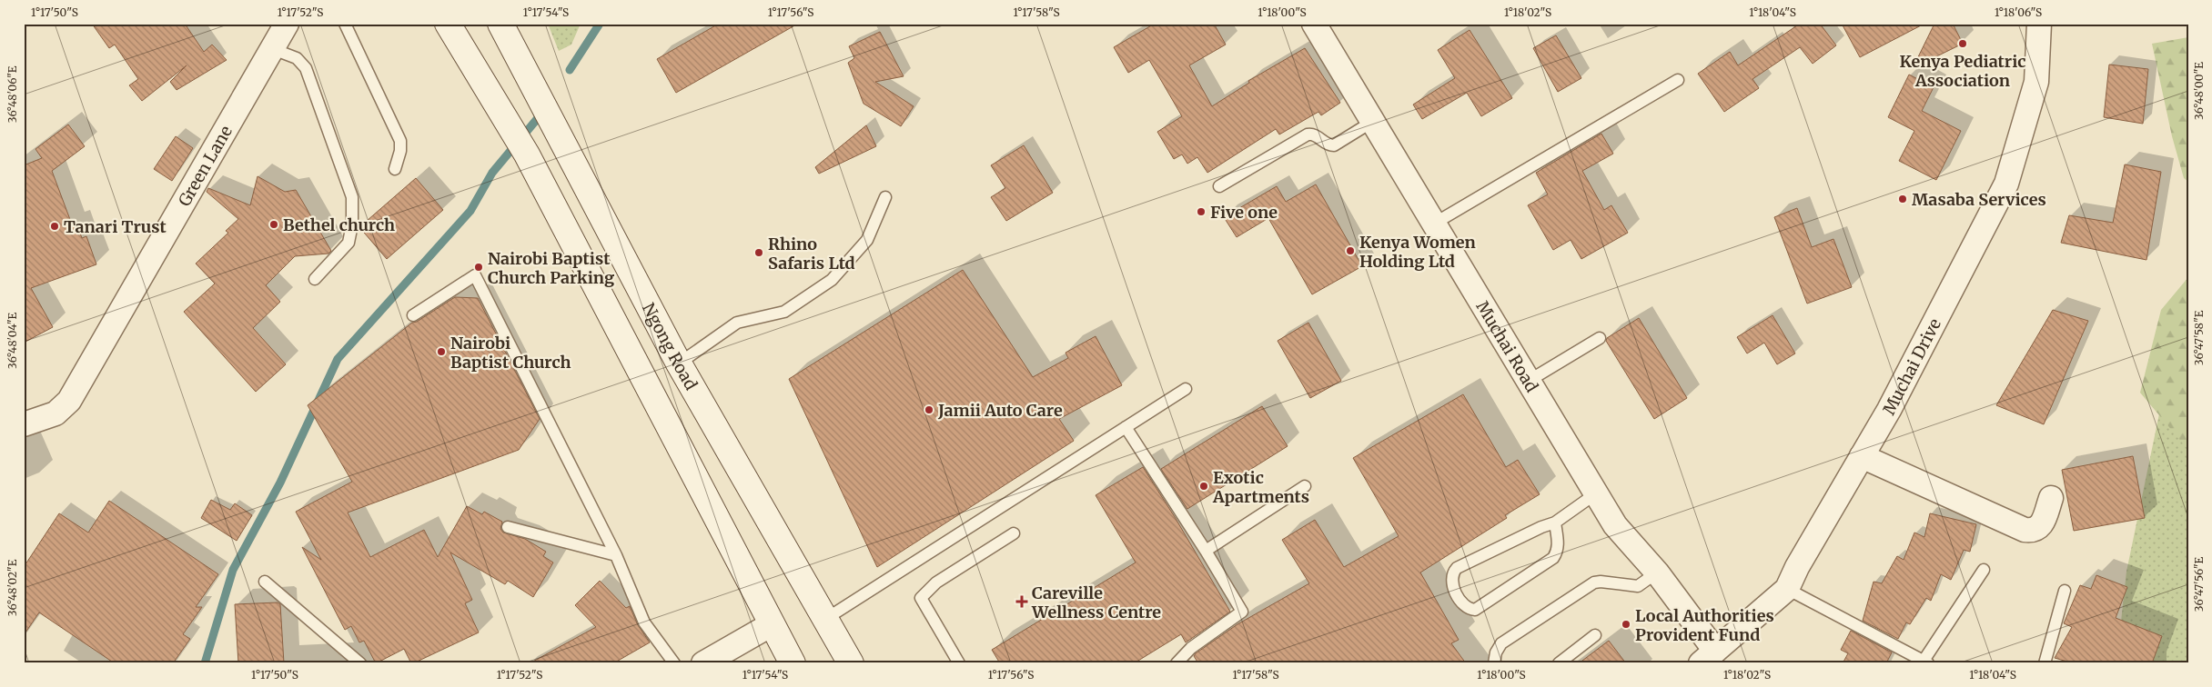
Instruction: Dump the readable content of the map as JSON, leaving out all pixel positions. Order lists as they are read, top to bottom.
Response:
{
  "streets": {
    "main road": ["Ngong Road"],
    "street": ["Green Lane", "Muchai Road", "Muchai Drive"]
  },
  "crossings": [
    ["Muchai Road", "Muchai Drive"]
  ],
  "places": {
    "other": [
      "Kenya Pediatric Association",
      "Masaba Services",
      "Five one",
      "Bethel church",
      "Tanari Trust",
      "Kenya Women Holding Ltd",
      "Rhino Safaris Ltd",
      "Nairobi Baptist Church Parking",
      "Nairobi Baptist Church",
      "Jamii Auto Care",
      "Exotic Apartments",
      "Local Authorities Provident Fund"
    ],
    "health": ["Careville Wellness Centre"]
  },
  "coordinates": [
    "1°17'50\"S",
    "1°17'52\"S",
    "1°17'54\"S",
    "1°17'56\"S",
    "1°17'58\"S",
    "1°18'00\"S",
    "1°18'02\"S",
    "1°18'04\"S",
    "1°18'06\"S",
    "36°48'00\"E",
    "36°48'06\"E",
    "36°47'58\"E",
    "36°48'04\"E",
    "36°47'56\"E",
    "36°48'02\"E"
  ]
}
